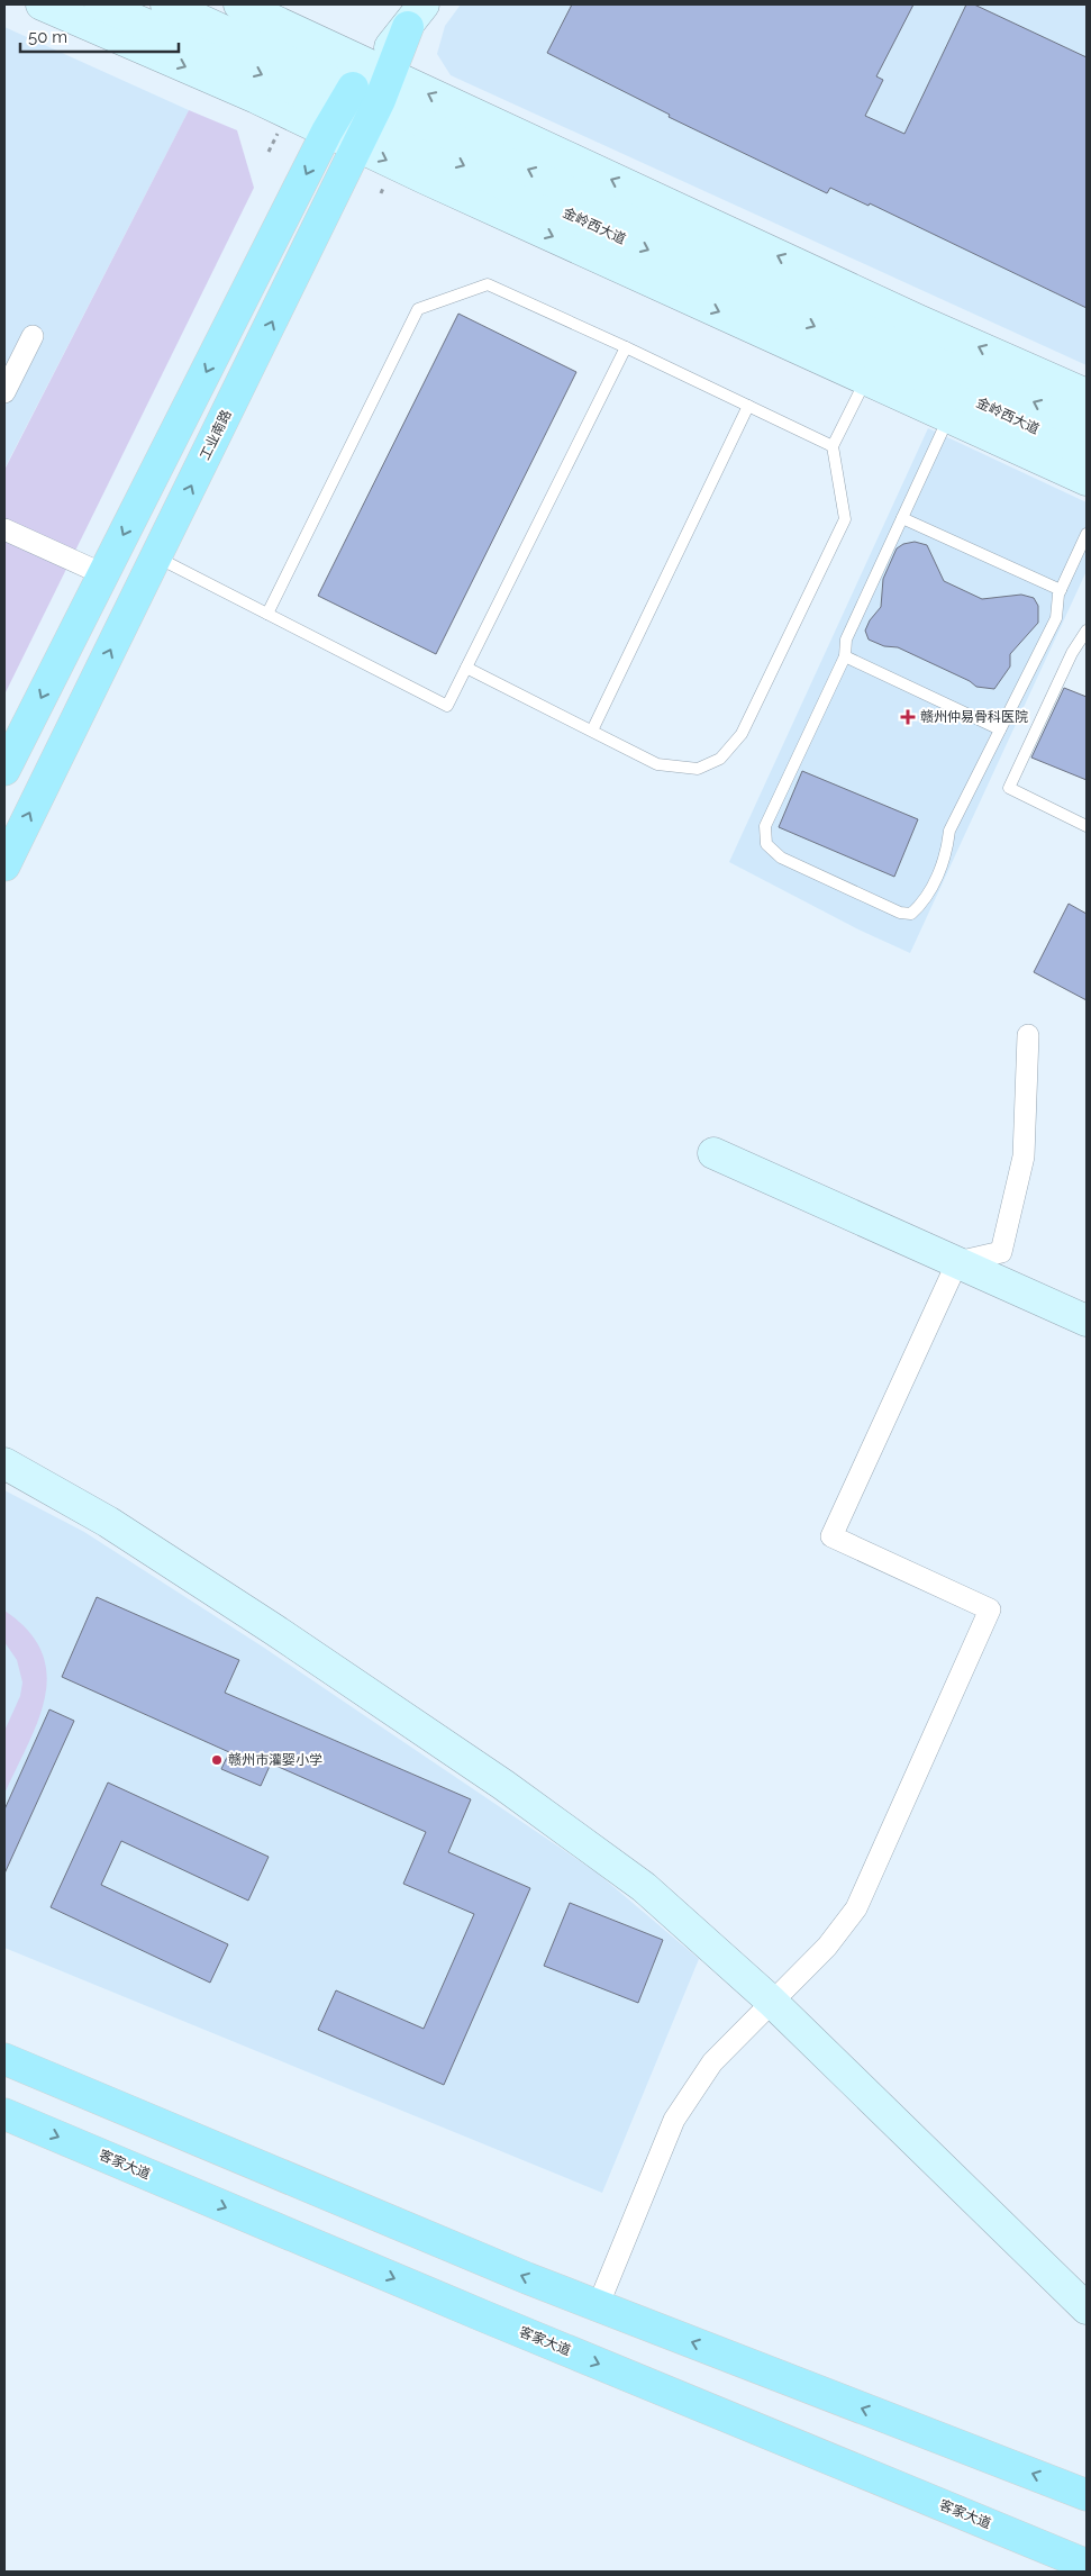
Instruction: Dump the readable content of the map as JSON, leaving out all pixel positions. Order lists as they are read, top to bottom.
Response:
{
  "streets": {
    "main road": ["工业南路", "客家大道"],
    "street": ["金岭西大道"]
  },
  "crossings": [
    ["金岭西大道", "工业南路"]
  ],
  "places": {
    "health": ["赣州仲易骨科医院"],
    "other": ["赣州市灌婴小学"]
  },
  "scale_bar": "50 m"
}
